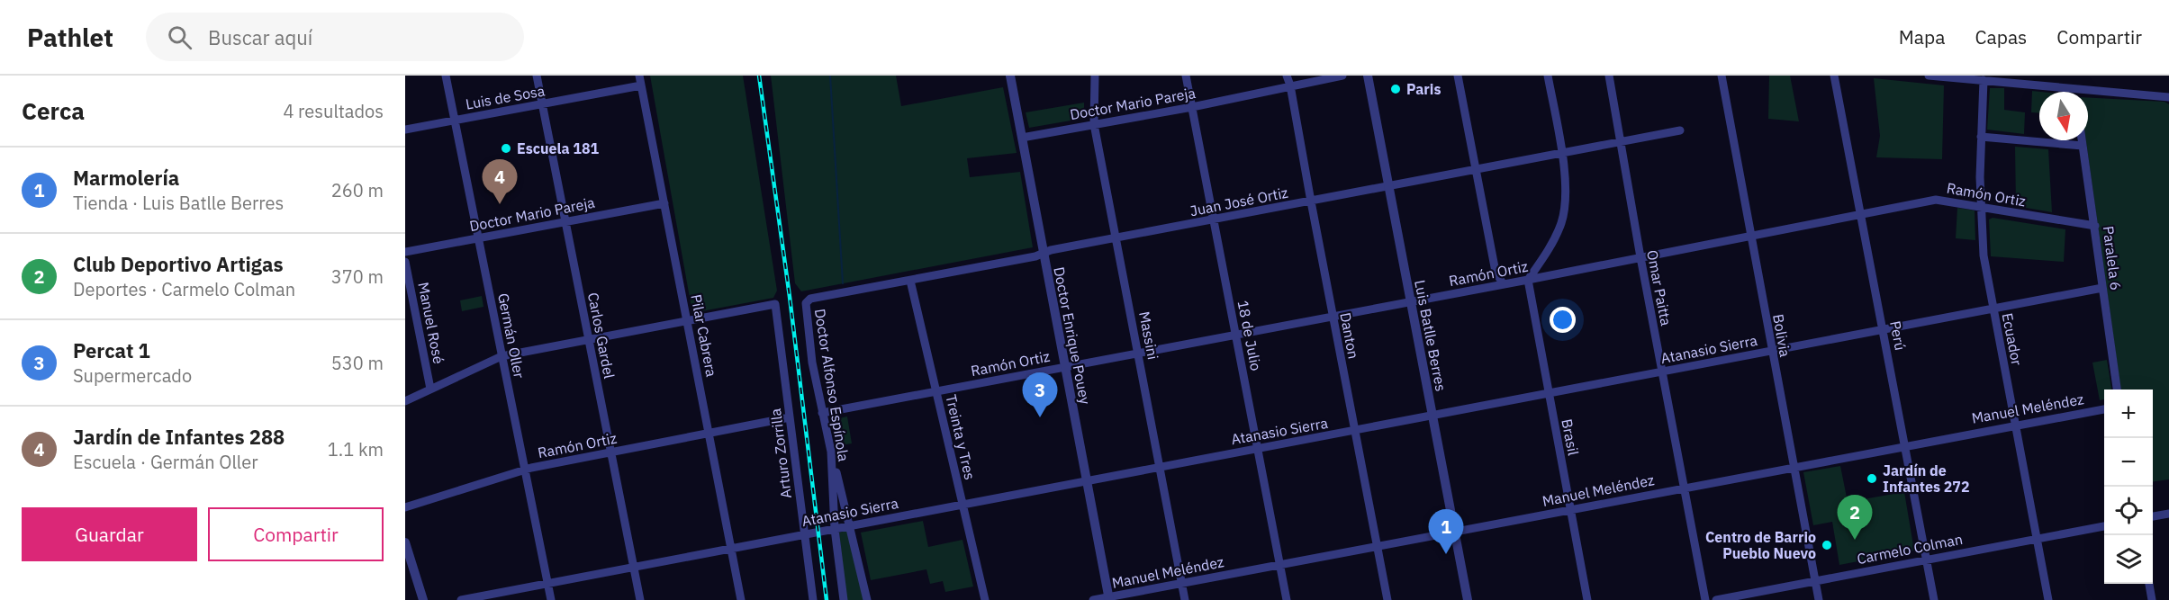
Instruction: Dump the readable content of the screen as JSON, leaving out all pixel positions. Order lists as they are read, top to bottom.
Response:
{
  "streets": {
    "street": [
      "Luis de Sosa",
      "Doctor Mario Pareja",
      "Ramón Ortiz",
      "Juan José Ortiz",
      "Paralela 6",
      "Omar Paitta",
      "Manuel Rosé",
      "Germán Oller",
      "Carlos Gardel",
      "Pilar Cabrera",
      "Doctor Enrique Pouey",
      "Massini",
      "18 de Julio",
      "Danton",
      "Luis Batlle Berres",
      "Bolivia",
      "Perú",
      "Ecuador",
      "Atanasio Sierra",
      "Doctor Alfonso Espínola",
      "Manuel Meléndez",
      "Treinta y Tres",
      "Brasil",
      "Arturo Zorrilla",
      "Carmelo Colman"
    ]
  },
  "crossings": [
    ["Luis de Sosa", "Germán Oller"],
    ["Luis de Sosa", "Carlos Gardel"],
    ["Luis de Sosa", "Pilar Cabrera"],
    ["Doctor Mario Pareja", "Germán Oller"],
    ["Doctor Mario Pareja", "Carlos Gardel"],
    ["Doctor Mario Pareja", "Pilar Cabrera"],
    ["Doctor Mario Pareja", "Doctor Enrique Pouey"],
    ["Doctor Mario Pareja", "Massini"],
    ["Doctor Mario Pareja", "18 de Julio"],
    ["Doctor Mario Pareja", "Danton"],
    ["Ramón Ortiz", "Paralela 6"],
    ["Ramón Ortiz", "Omar Paitta"],
    ["Ramón Ortiz", "Germán Oller"],
    ["Ramón Ortiz", "Carlos Gardel"],
    ["Ramón Ortiz", "Pilar Cabrera"],
    ["Ramón Ortiz", "Doctor Enrique Pouey"],
    ["Ramón Ortiz", "Massini"],
    ["Ramón Ortiz", "18 de Julio"],
    ["Ramón Ortiz", "Danton"],
    ["Ramón Ortiz", "Luis Batlle Berres"],
    ["Ramón Ortiz", "Bolivia"],
    ["Ramón Ortiz", "Perú"],
    ["Ramón Ortiz", "Ecuador"],
    ["Ramón Ortiz", "Doctor Alfonso Espínola"],
    ["Ramón Ortiz", "Treinta y Tres"],
    ["Ramón Ortiz", "Brasil"],
    ["Ramón Ortiz", "Arturo Zorrilla"],
    ["Juan José Ortiz", "Omar Paitta"],
    ["Juan José Ortiz", "Doctor Enrique Pouey"],
    ["Juan José Ortiz", "Massini"],
    ["Juan José Ortiz", "18 de Julio"],
    ["Juan José Ortiz", "Danton"],
    ["Juan José Ortiz", "Luis Batlle Berres"],
    ["Juan José Ortiz", "Doctor Alfonso Espínola"],
    ["Juan José Ortiz", "Treinta y Tres"],
    ["Paralela 6", "Atanasio Sierra"],
    ["Omar Paitta", "Atanasio Sierra"],
    ["Omar Paitta", "Manuel Meléndez"],
    ["Germán Oller", "Atanasio Sierra"],
    ["Carlos Gardel", "Atanasio Sierra"],
    ["Pilar Cabrera", "Atanasio Sierra"],
    ["Pilar Cabrera", "Arturo Zorrilla"],
    ["Doctor Enrique Pouey", "Atanasio Sierra"],
    ["Doctor Enrique Pouey", "Manuel Meléndez"],
    ["Massini", "Atanasio Sierra"],
    ["Massini", "Manuel Meléndez"],
    ["18 de Julio", "Atanasio Sierra"],
    ["18 de Julio", "Manuel Meléndez"],
    ["Danton", "Atanasio Sierra"],
    ["Danton", "Manuel Meléndez"],
    ["Luis Batlle Berres", "Atanasio Sierra"],
    ["Luis Batlle Berres", "Manuel Meléndez"],
    ["Bolivia", "Atanasio Sierra"],
    ["Bolivia", "Manuel Meléndez"],
    ["Bolivia", "Carmelo Colman"],
    ["Perú", "Atanasio Sierra"],
    ["Perú", "Manuel Meléndez"],
    ["Perú", "Carmelo Colman"],
    ["Ecuador", "Atanasio Sierra"],
    ["Ecuador", "Manuel Meléndez"],
    ["Ecuador", "Carmelo Colman"],
    ["Atanasio Sierra", "Doctor Alfonso Espínola"],
    ["Atanasio Sierra", "Treinta y Tres"],
    ["Atanasio Sierra", "Brasil"],
    ["Atanasio Sierra", "Arturo Zorrilla"],
    ["Manuel Meléndez", "Brasil"]
  ],
  "places": [
    "Paris",
    "Escuela 181",
    "Jardín de Infantes 272",
    "Centro de Barrio Pueblo Nuevo"
  ],
  "north": "bottom",
  "page": {
    "header": "Pathlet",
    "search": "Buscar aquí",
    "nav": ["Mapa", "Capas", "Compartir"],
    "heading": ["Cerca", "4 resultados"],
    "list": [
      {
        "mark": "1",
        "name": "Marmolería",
        "note": "Tienda · Luis Batlle Berres",
        "value": "260 m"
      },
      {
        "mark": "2",
        "name": "Club Deportivo Artigas",
        "note": "Deportes · Carmelo Colman",
        "value": "370 m"
      },
      {
        "mark": "3",
        "name": "Percat 1",
        "note": "Supermercado",
        "value": "530 m"
      },
      {
        "mark": "4",
        "name": "Jardín de Infantes 288",
        "note": "Escuela · Germán Oller",
        "value": "1.1 km"
      }
    ],
    "pins": [
      "4",
      "3",
      "2",
      "1"
    ],
    "map_buttons": ["+", "−"],
    "buttons": ["Guardar", "Compartir"]
  }
}
